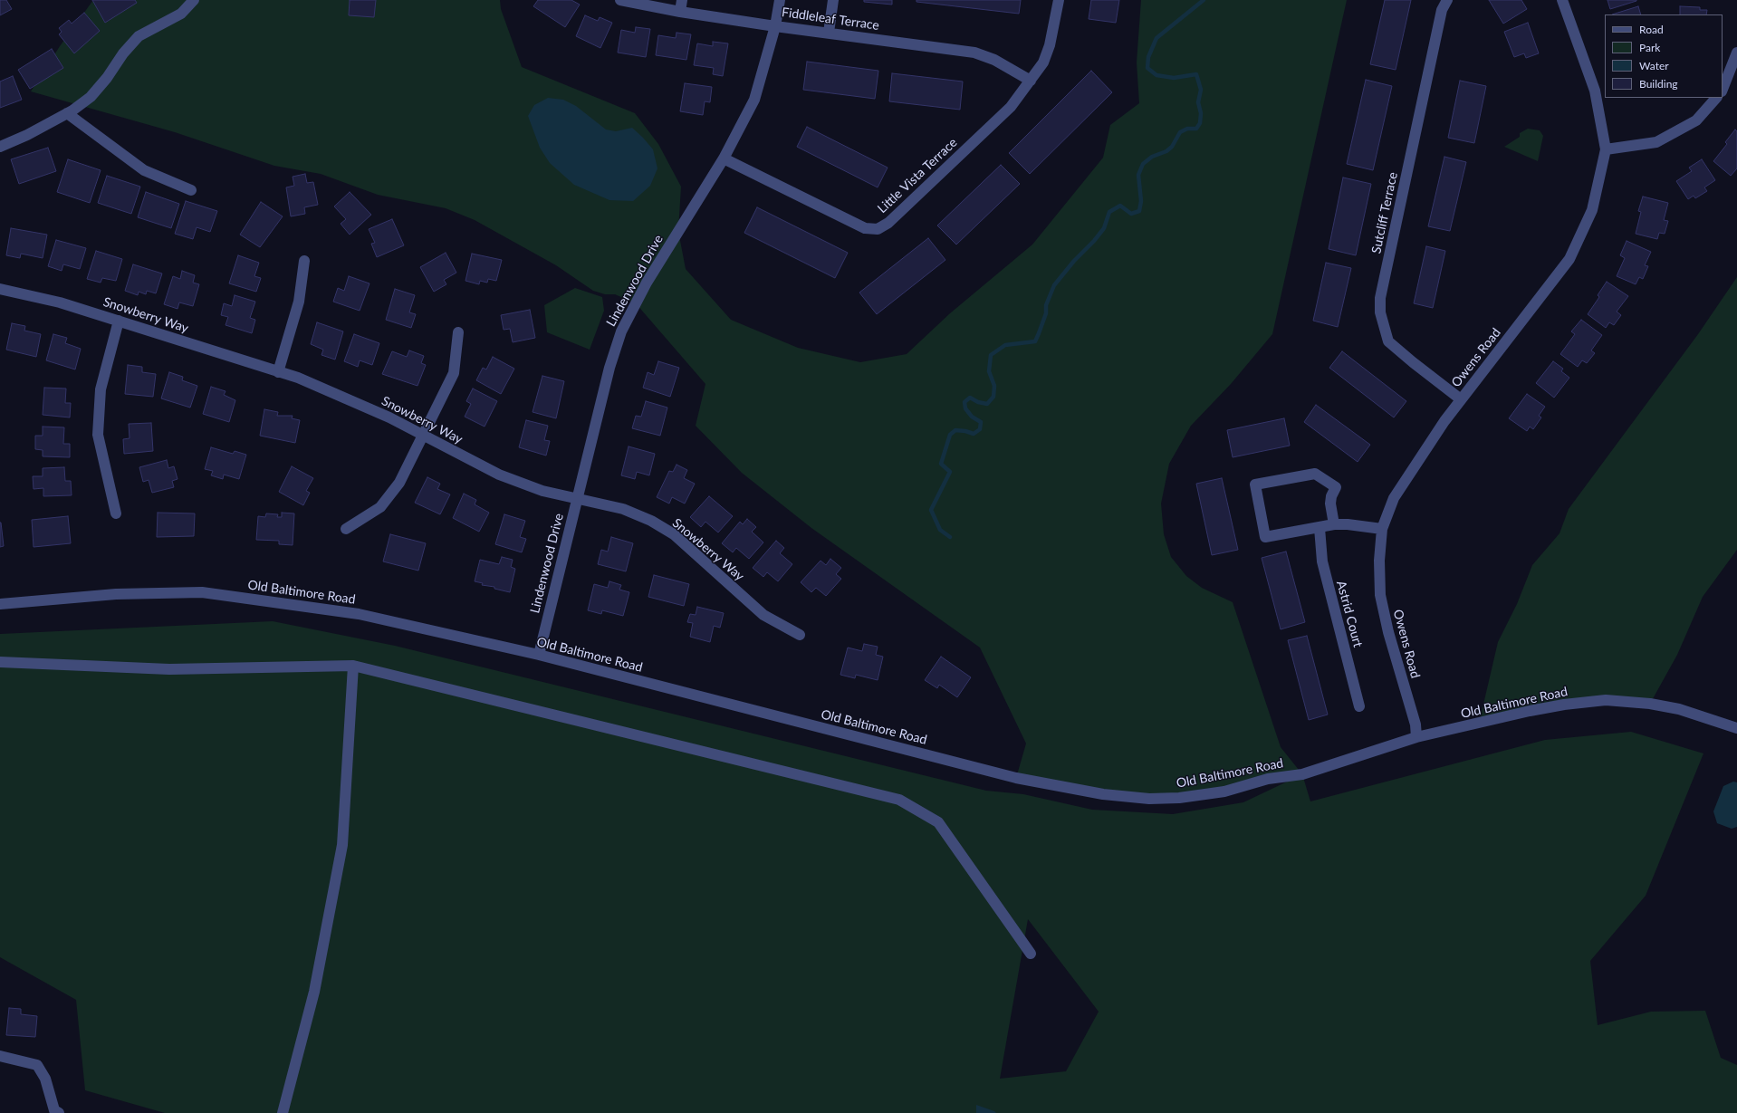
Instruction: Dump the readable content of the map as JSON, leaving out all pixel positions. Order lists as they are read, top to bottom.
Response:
{
  "streets": {
    "street": [
      "Fiddleleaf Terrace",
      "Little Vista Terrace",
      "Sutcliff Terrace",
      "Lindenwood Drive",
      "Snowberry Way",
      "Owens Road",
      "Old Baltimore Road",
      "Astrid Court"
    ]
  },
  "crossings": [
    ["Fiddleleaf Terrace", "Little Vista Terrace"],
    ["Fiddleleaf Terrace", "Lindenwood Drive"],
    ["Little Vista Terrace", "Lindenwood Drive"],
    ["Sutcliff Terrace", "Owens Road"],
    ["Lindenwood Drive", "Snowberry Way"],
    ["Lindenwood Drive", "Old Baltimore Road"],
    ["Owens Road", "Old Baltimore Road"]
  ],
  "legend": [
    "Road",
    "Park",
    "Water",
    "Building"
  ]
}
